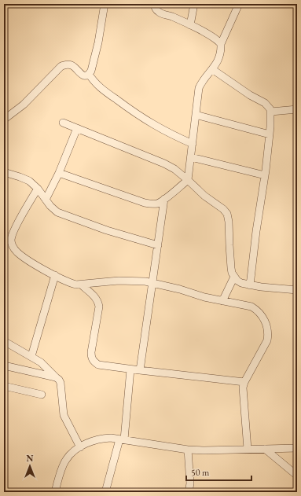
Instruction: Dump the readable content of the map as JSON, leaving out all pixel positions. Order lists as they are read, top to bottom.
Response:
{
  "scale_bar": "50 m",
  "north": "top"
}
